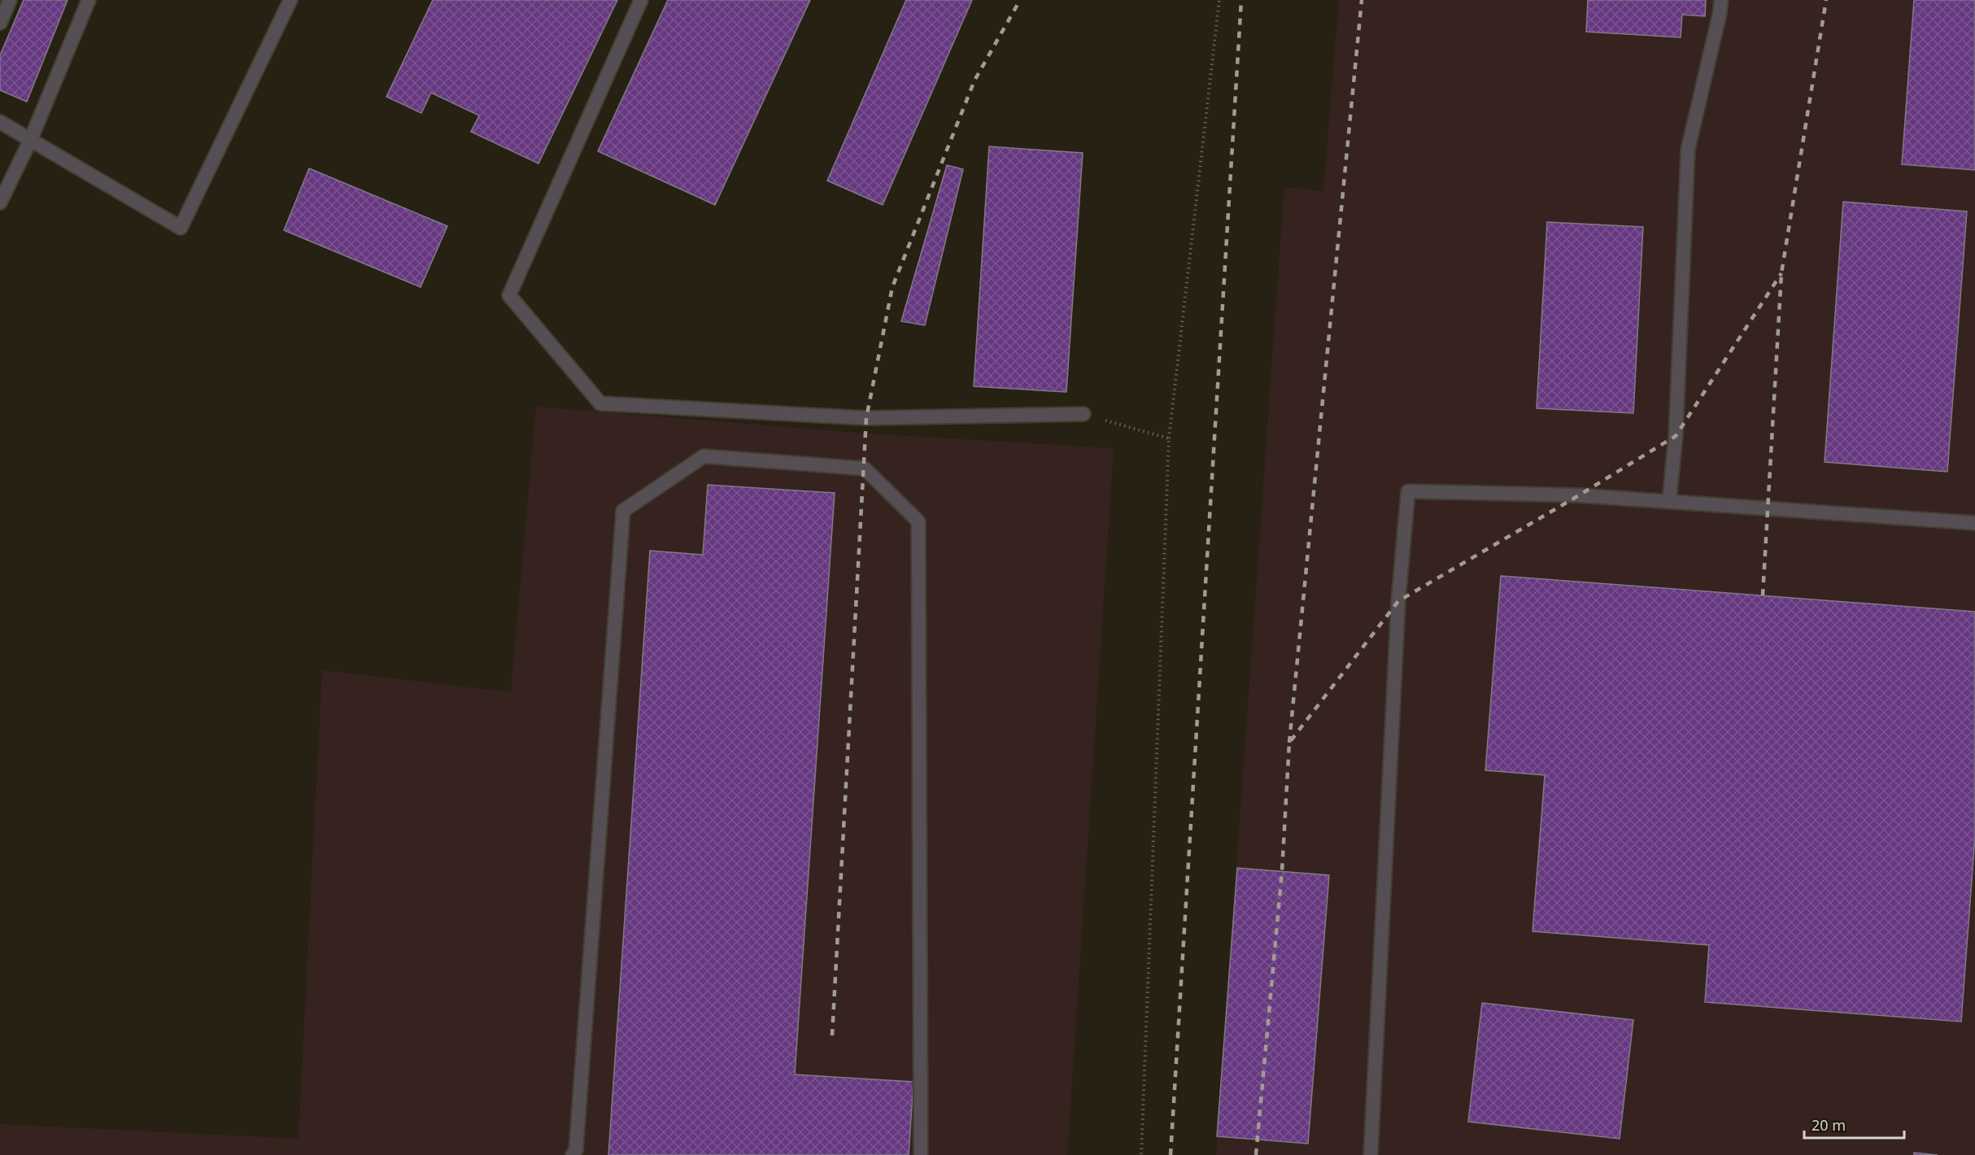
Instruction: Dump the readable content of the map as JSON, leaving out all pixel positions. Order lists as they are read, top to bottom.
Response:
{
  "scale_bar": "20 m"
}
